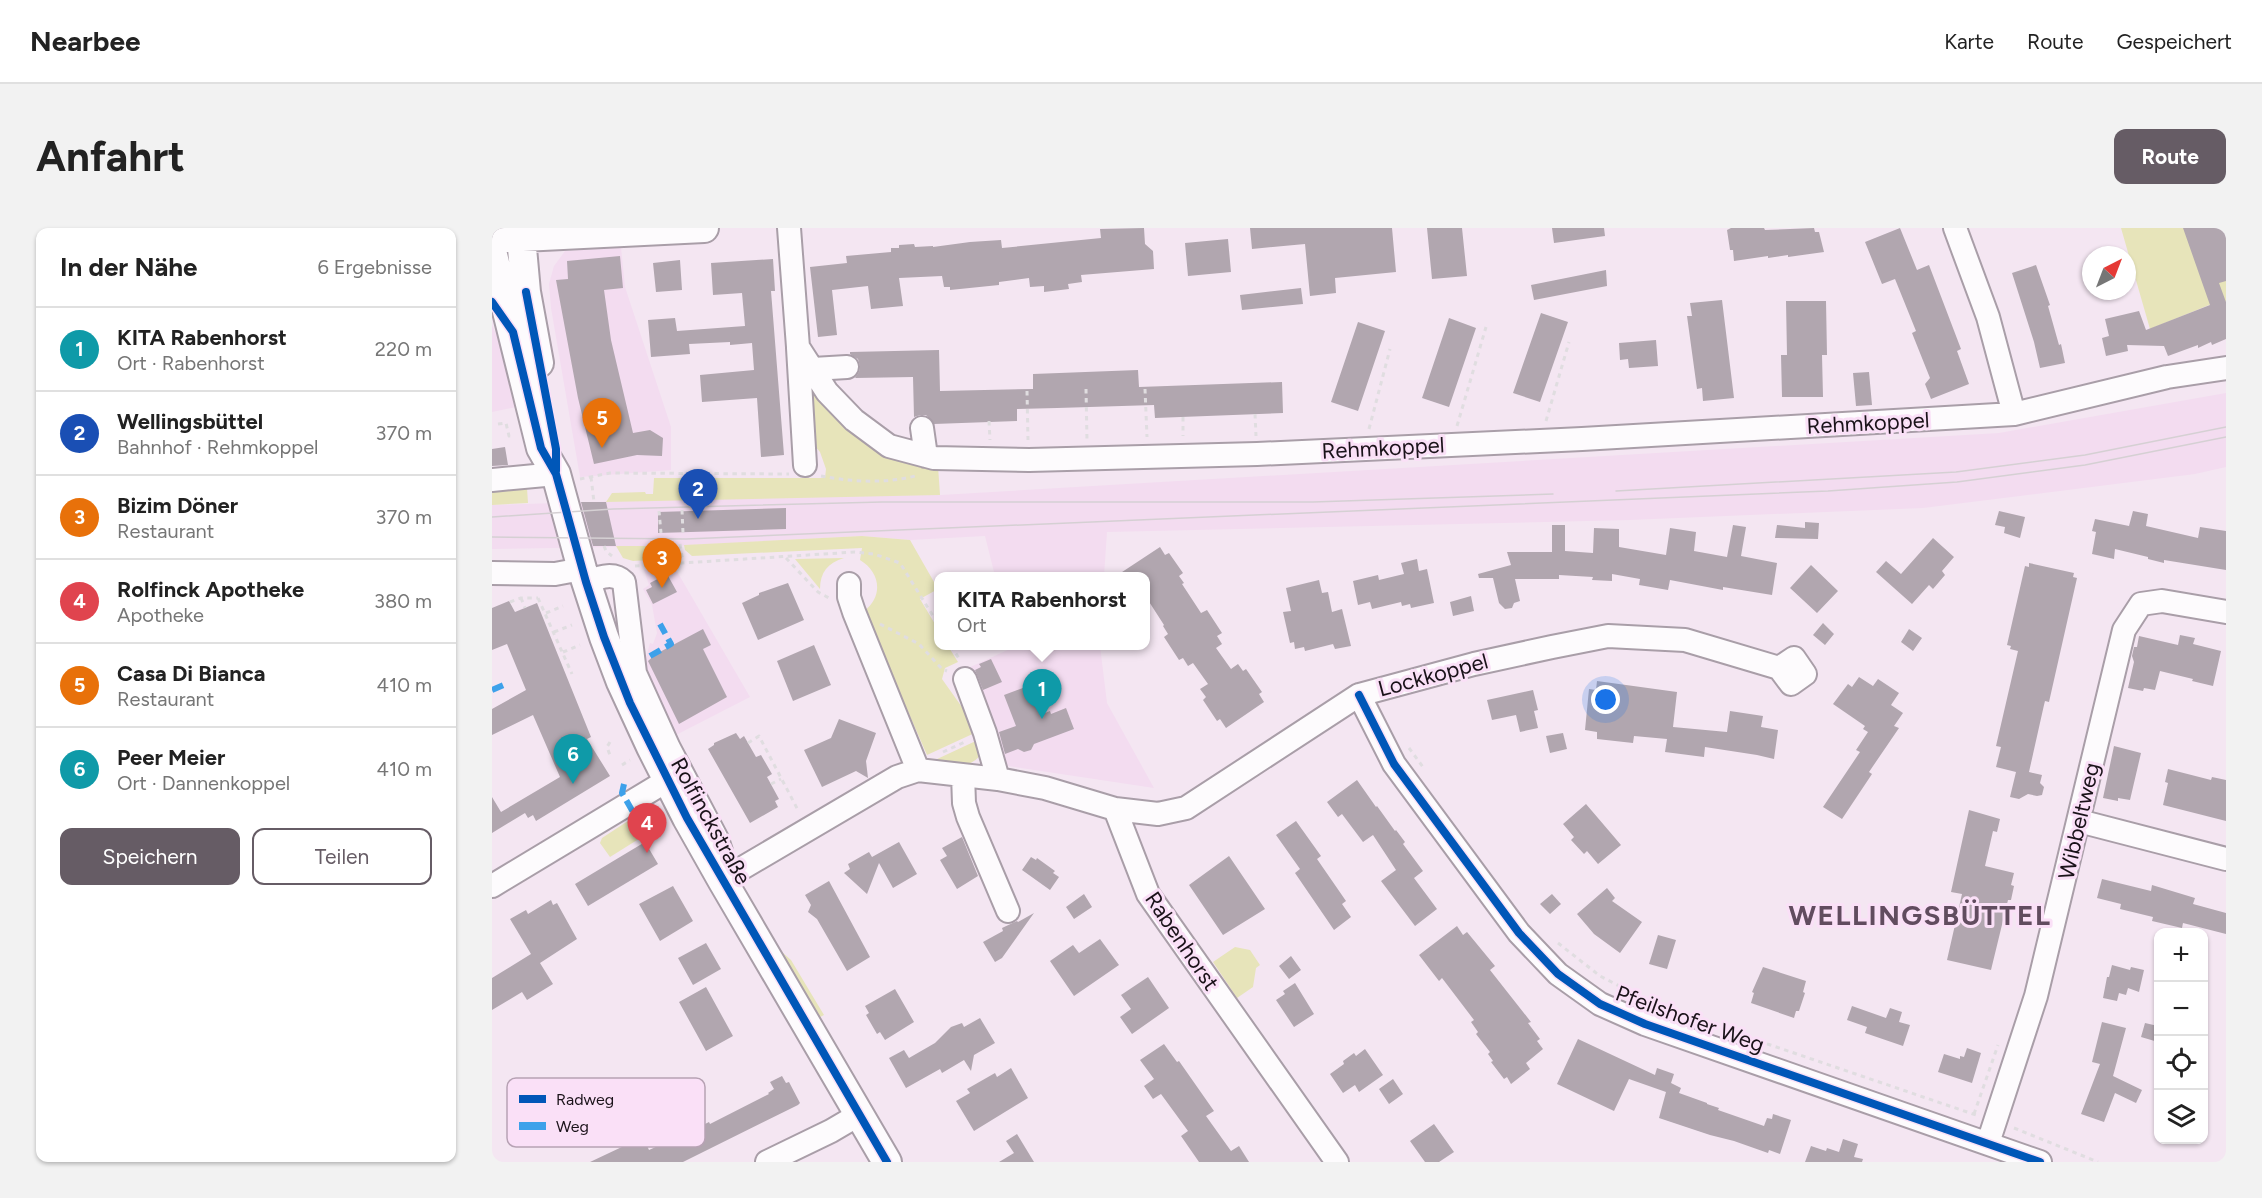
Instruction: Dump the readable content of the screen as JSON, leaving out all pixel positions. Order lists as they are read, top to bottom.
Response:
{
  "streets": {
    "main road": ["Rolfinckstraße"],
    "street": [
      "Rehmkoppel",
      "Lockkoppel",
      "Wibbeltweg",
      "Rabenhorst",
      "Pfeilshofer Weg"
    ]
  },
  "crossings": [
    ["Lockkoppel", "Rabenhorst"],
    ["Lockkoppel", "Pfeilshofer Weg"],
    ["Wibbeltweg", "Pfeilshofer Weg"]
  ],
  "districts": ["WELLINGSBÜTTEL"],
  "legend": ["Radweg", "Weg"],
  "north": "top right",
  "page": {
    "header": "Nearbee",
    "nav": ["Karte", "Route", "Gespeichert"],
    "buttons": [
      "Route",
      ["Speichern", "Teilen"]
    ],
    "title": "Anfahrt",
    "heading": ["In der Nähe", "6 Ergebnisse"],
    "list": [
      {
        "mark": "1",
        "name": "KITA Rabenhorst",
        "note": "Ort · Rabenhorst",
        "value": "220 m"
      },
      {
        "mark": "2",
        "name": "Wellingsbüttel",
        "note": "Bahnhof · Rehmkoppel",
        "value": "370 m"
      },
      {
        "mark": "3",
        "name": "Bizim Döner",
        "note": "Restaurant",
        "value": "370 m"
      },
      {
        "mark": "4",
        "name": "Rolfinck Apotheke",
        "note": "Apotheke",
        "value": "380 m"
      },
      {
        "mark": "5",
        "name": "Casa Di Bianca",
        "note": "Restaurant",
        "value": "410 m"
      },
      {
        "mark": "6",
        "name": "Peer Meier",
        "note": "Ort · Dannenkoppel",
        "value": "410 m"
      }
    ],
    "pins": [
      "5",
      "2",
      "3",
      "1",
      "6",
      "4"
    ],
    "popup": ["KITA Rabenhorst", "Ort"],
    "map_buttons": ["+", "−"]
  }
}
